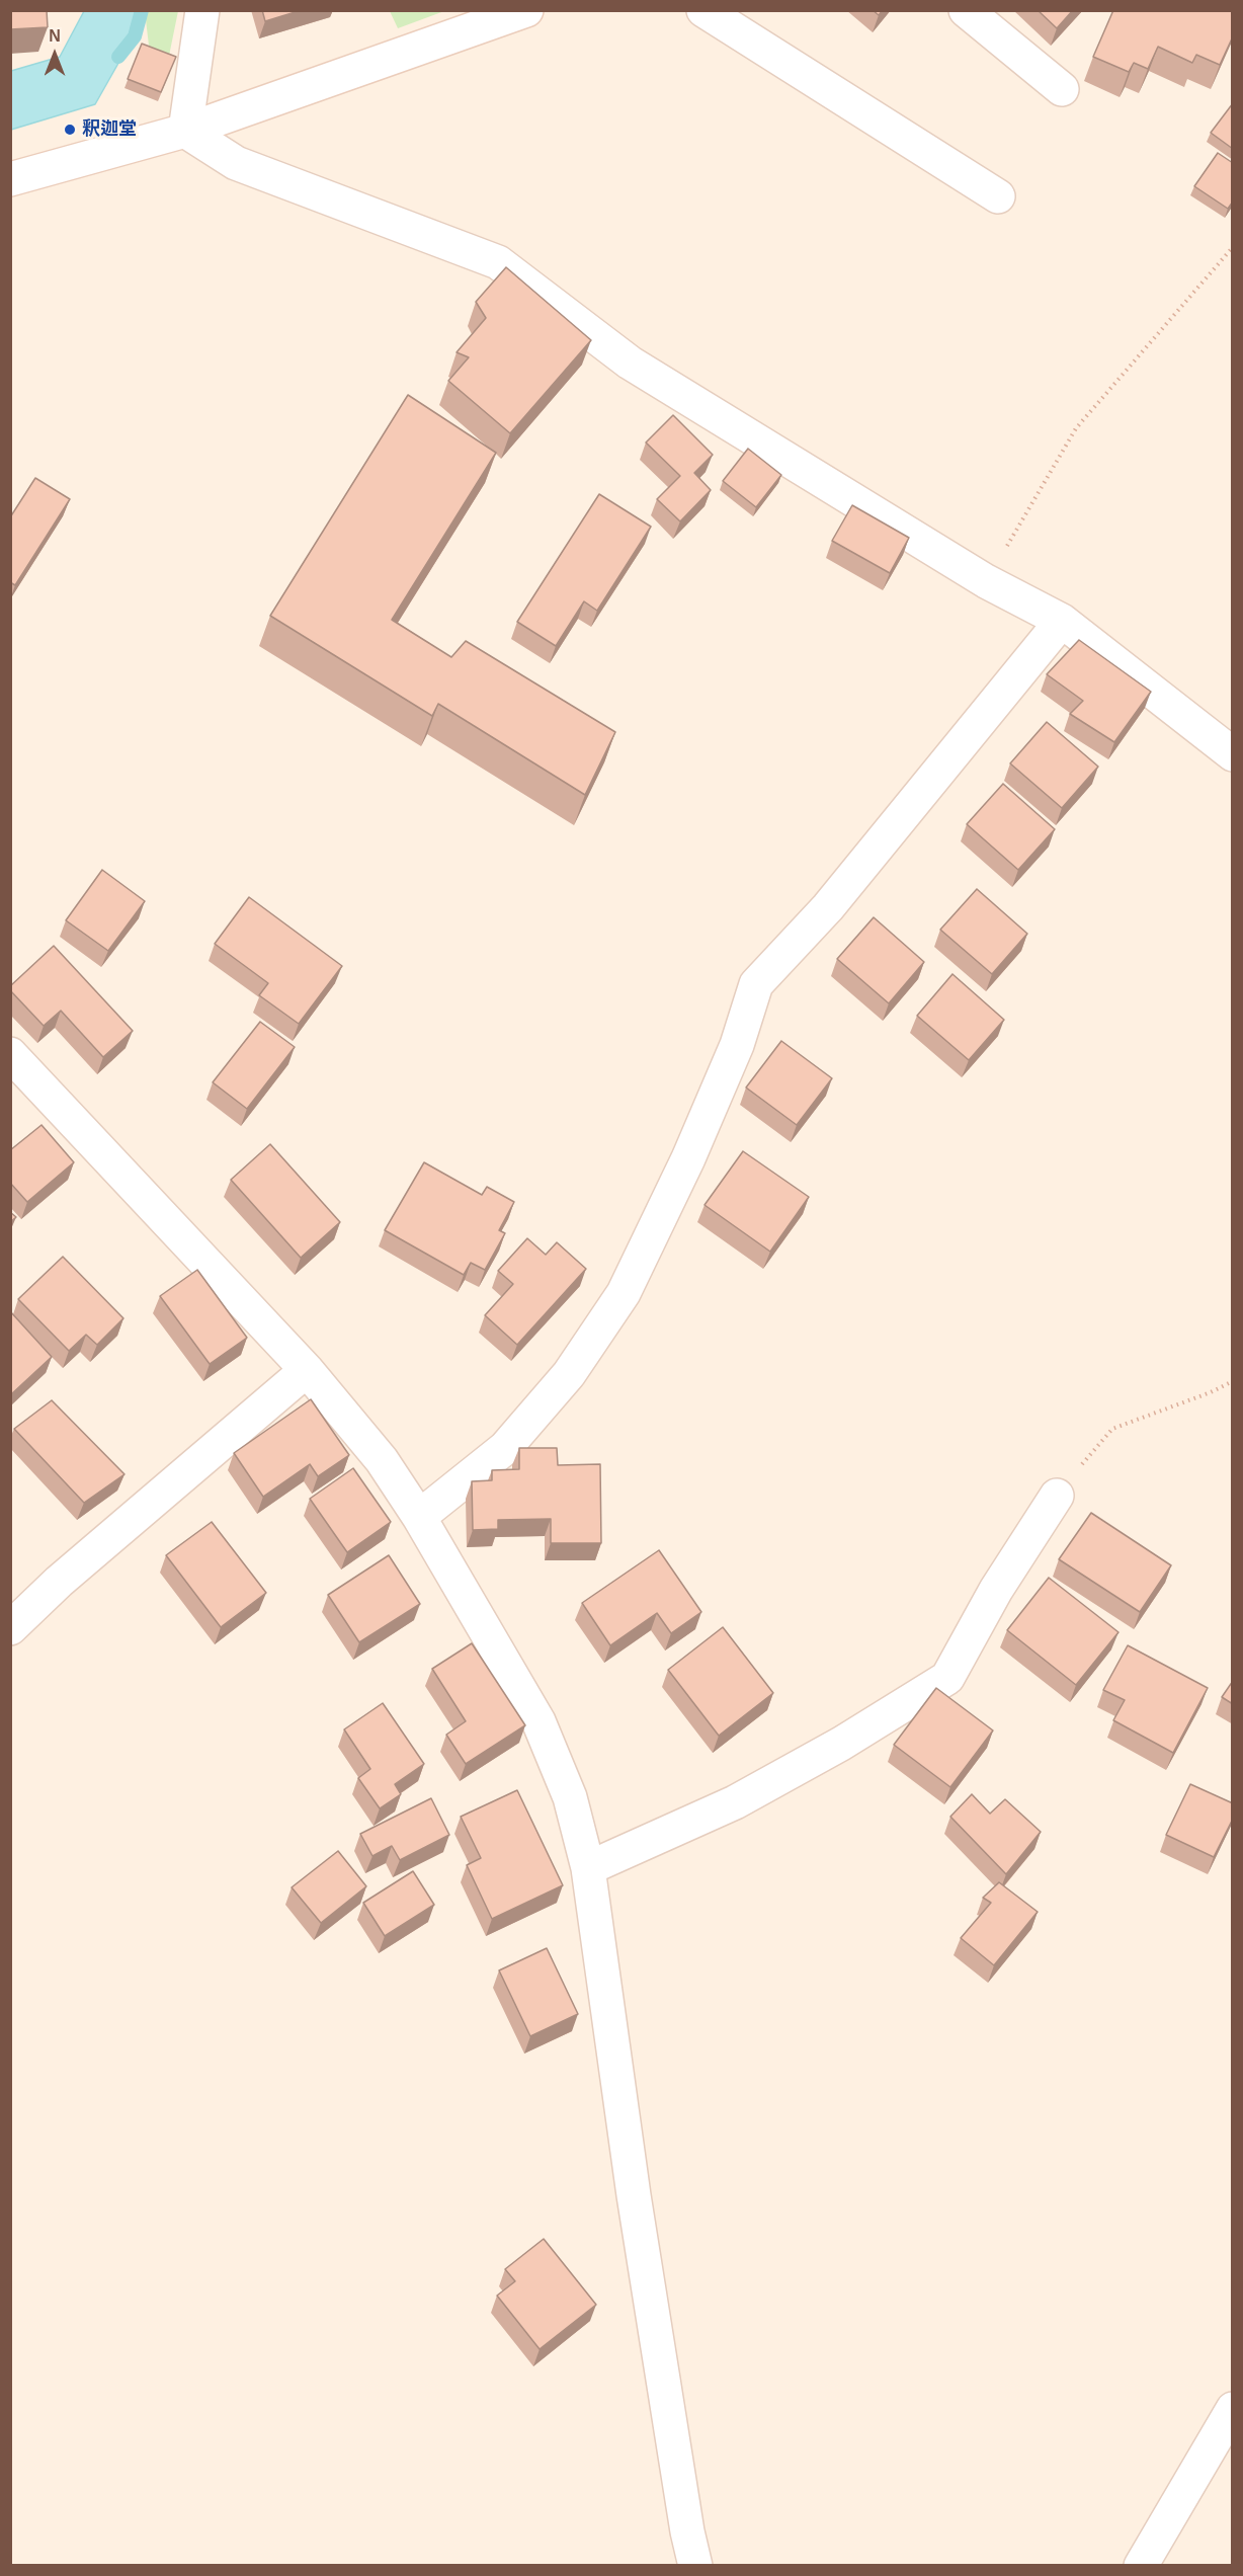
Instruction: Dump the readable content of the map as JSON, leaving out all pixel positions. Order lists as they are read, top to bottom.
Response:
{
  "places": ["釈迦堂"],
  "north": "top"
}
